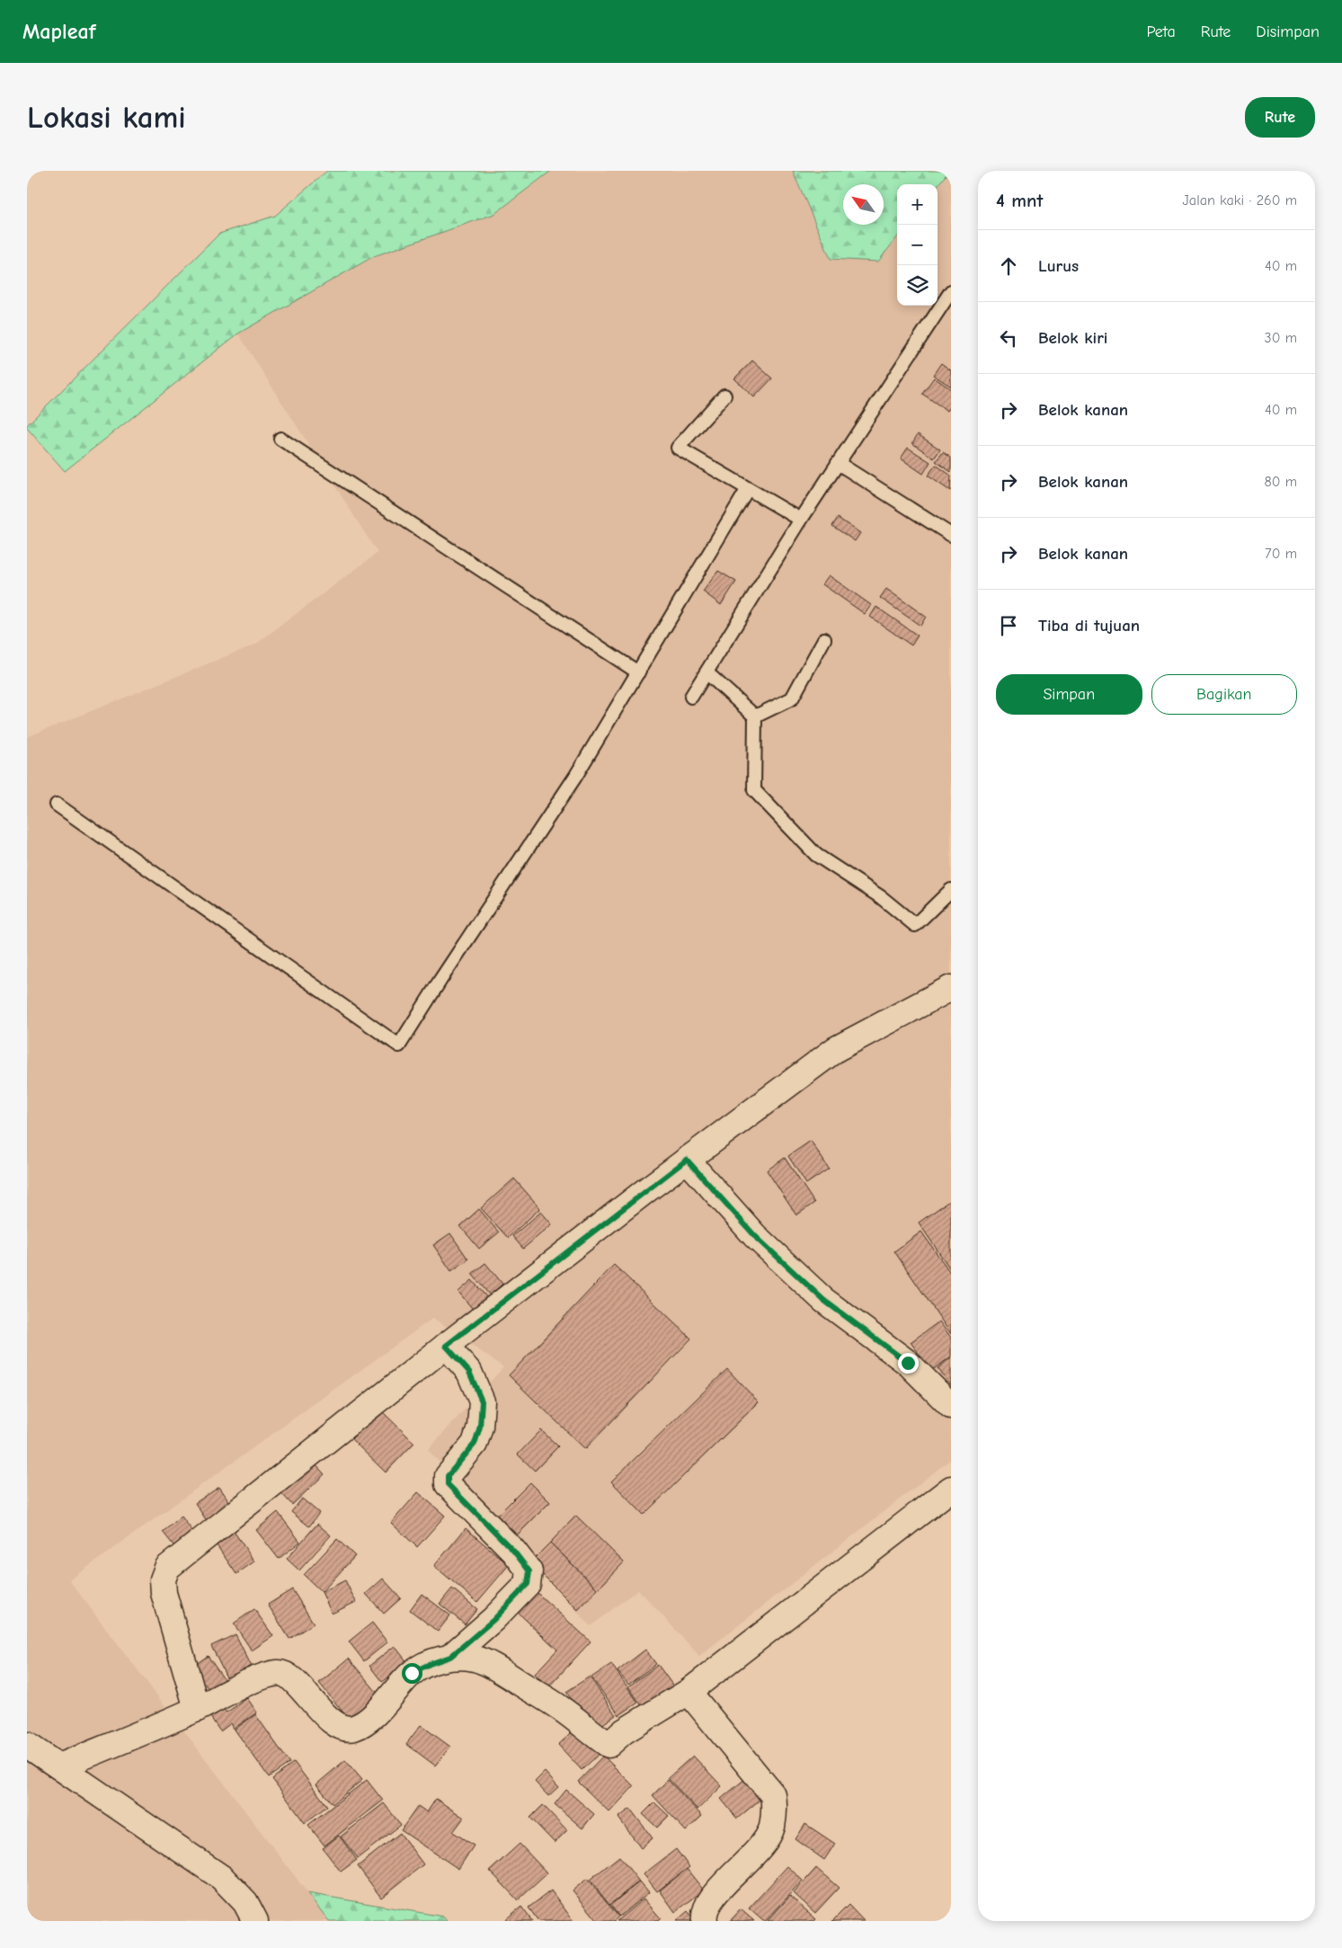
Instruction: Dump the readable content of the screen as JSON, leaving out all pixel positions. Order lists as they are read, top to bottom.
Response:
{
  "north": "top left",
  "page": {
    "header": "Mapleaf",
    "nav": ["Peta", "Rute", "Disimpan"],
    "buttons": [
      "Rute",
      ["Simpan", "Bagikan"]
    ],
    "title": "Lokasi kami",
    "heading": ["4 mnt", "Jalan kaki · 260 m"],
    "map_buttons": ["+", "−"],
    "list": [
      ["Lurus", "40 m"],
      ["Belok kiri", "30 m"],
      ["Belok kanan", "40 m"],
      ["Belok kanan", "80 m"],
      ["Belok kanan", "70 m"],
      "Tiba di tujuan"
    ]
  }
}
